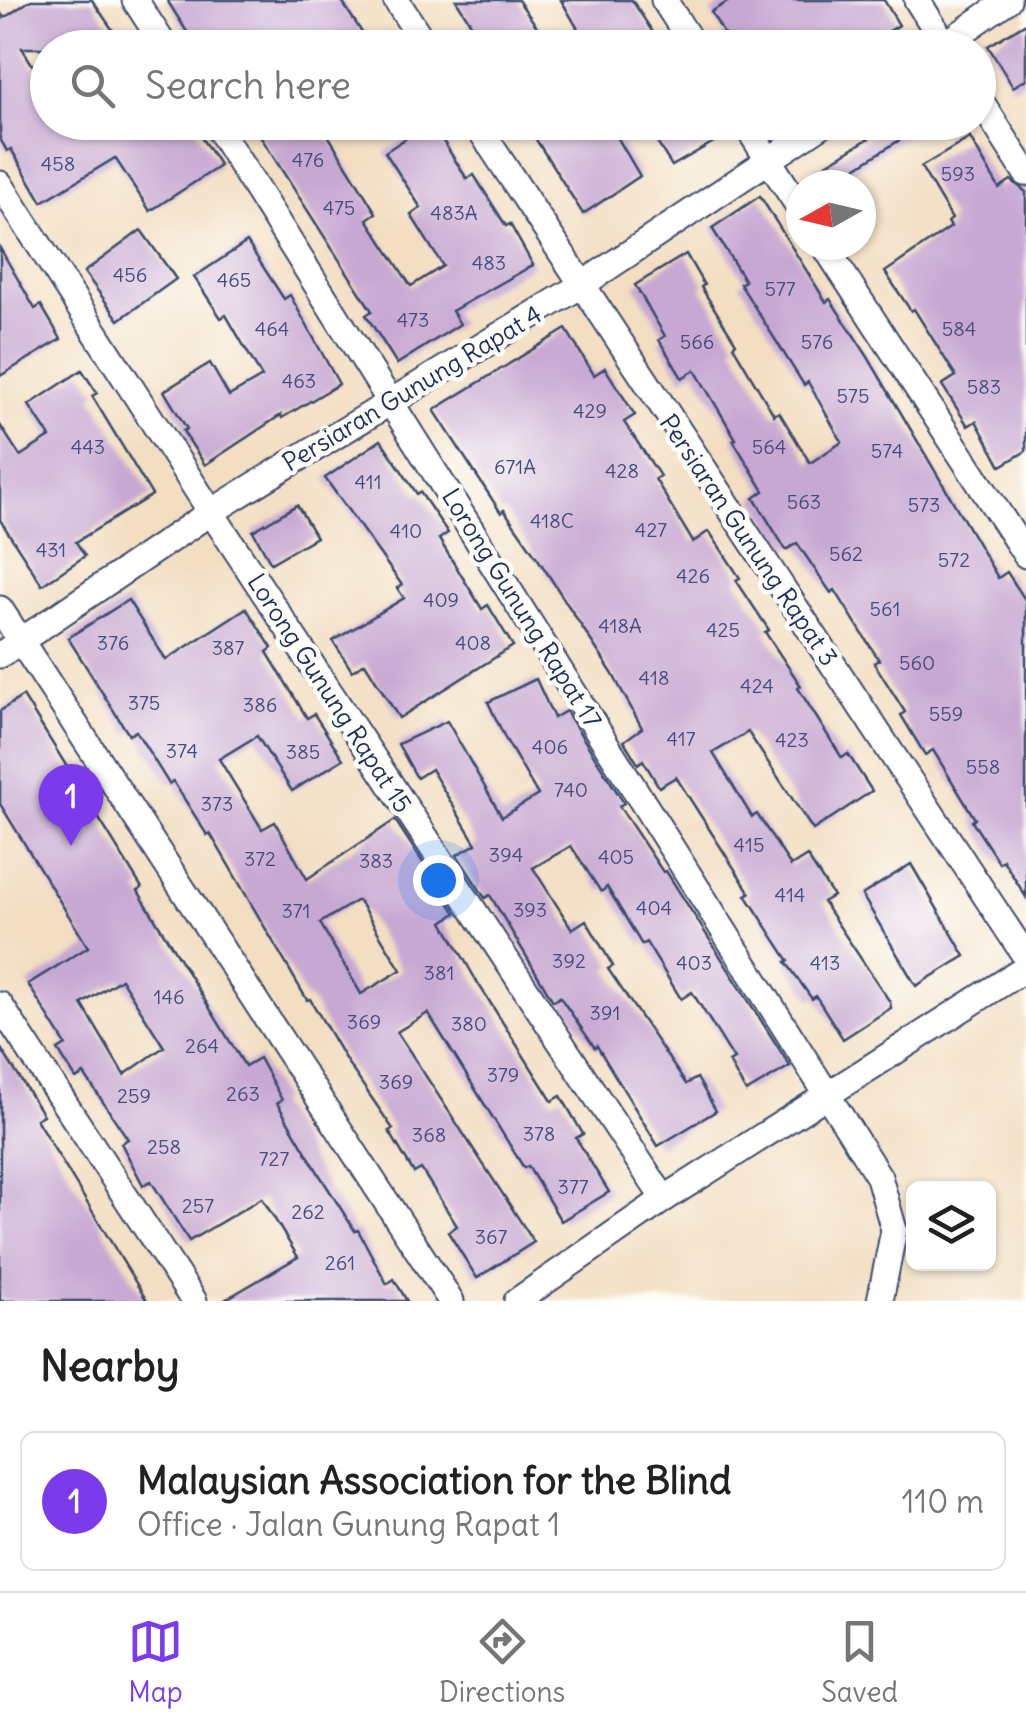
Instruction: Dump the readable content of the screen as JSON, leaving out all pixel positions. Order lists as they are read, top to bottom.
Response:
{
  "streets": {
    "street": [
      "Persiaran Gunung Rapat 4",
      "Persiaran Gunung Rapat 3",
      "Lorong Gunung Rapat 17",
      "Lorong Gunung Rapat 15"
    ]
  },
  "crossings": [
    ["Persiaran Gunung Rapat 4", "Persiaran Gunung Rapat 3"],
    ["Persiaran Gunung Rapat 4", "Lorong Gunung Rapat 17"],
    ["Persiaran Gunung Rapat 4", "Lorong Gunung Rapat 15"]
  ],
  "house_numbers": [
    "476",
    "458",
    "593",
    "475",
    "483A",
    "483",
    "456",
    "465",
    "577",
    "473",
    "464",
    "584",
    "566",
    "576",
    "463",
    "583",
    "575",
    "429",
    "443",
    "564",
    "574",
    "671A",
    "428",
    "411",
    "563",
    "573",
    "418C",
    "427",
    "410",
    "431",
    "562",
    "572",
    "426",
    "409",
    "561",
    "418A",
    "425",
    "376",
    "408",
    "387",
    "560",
    "418",
    "424",
    "375",
    "386",
    "559",
    "417",
    "423",
    "406",
    "374",
    "385",
    "558",
    "740",
    "373",
    "415",
    "394",
    "405",
    "372",
    "383",
    "414",
    "404",
    "393",
    "371",
    "392",
    "403",
    "413",
    "381",
    "146",
    "391",
    "369",
    "380",
    "264",
    "379",
    "369",
    "263",
    "259",
    "378",
    "368",
    "258",
    "727",
    "377",
    "257",
    "262",
    "367",
    "261"
  ],
  "north": "left",
  "page": {
    "search": "Search here",
    "pins": "1",
    "heading": "Nearby",
    "list": [
      {
        "mark": "1",
        "name": "Malaysian Association for the Blind",
        "note": "Office · Jalan Gunung Rapat 1",
        "value": "110 m"
      }
    ],
    "nav": ["Map", "Directions", "Saved"]
  }
}
